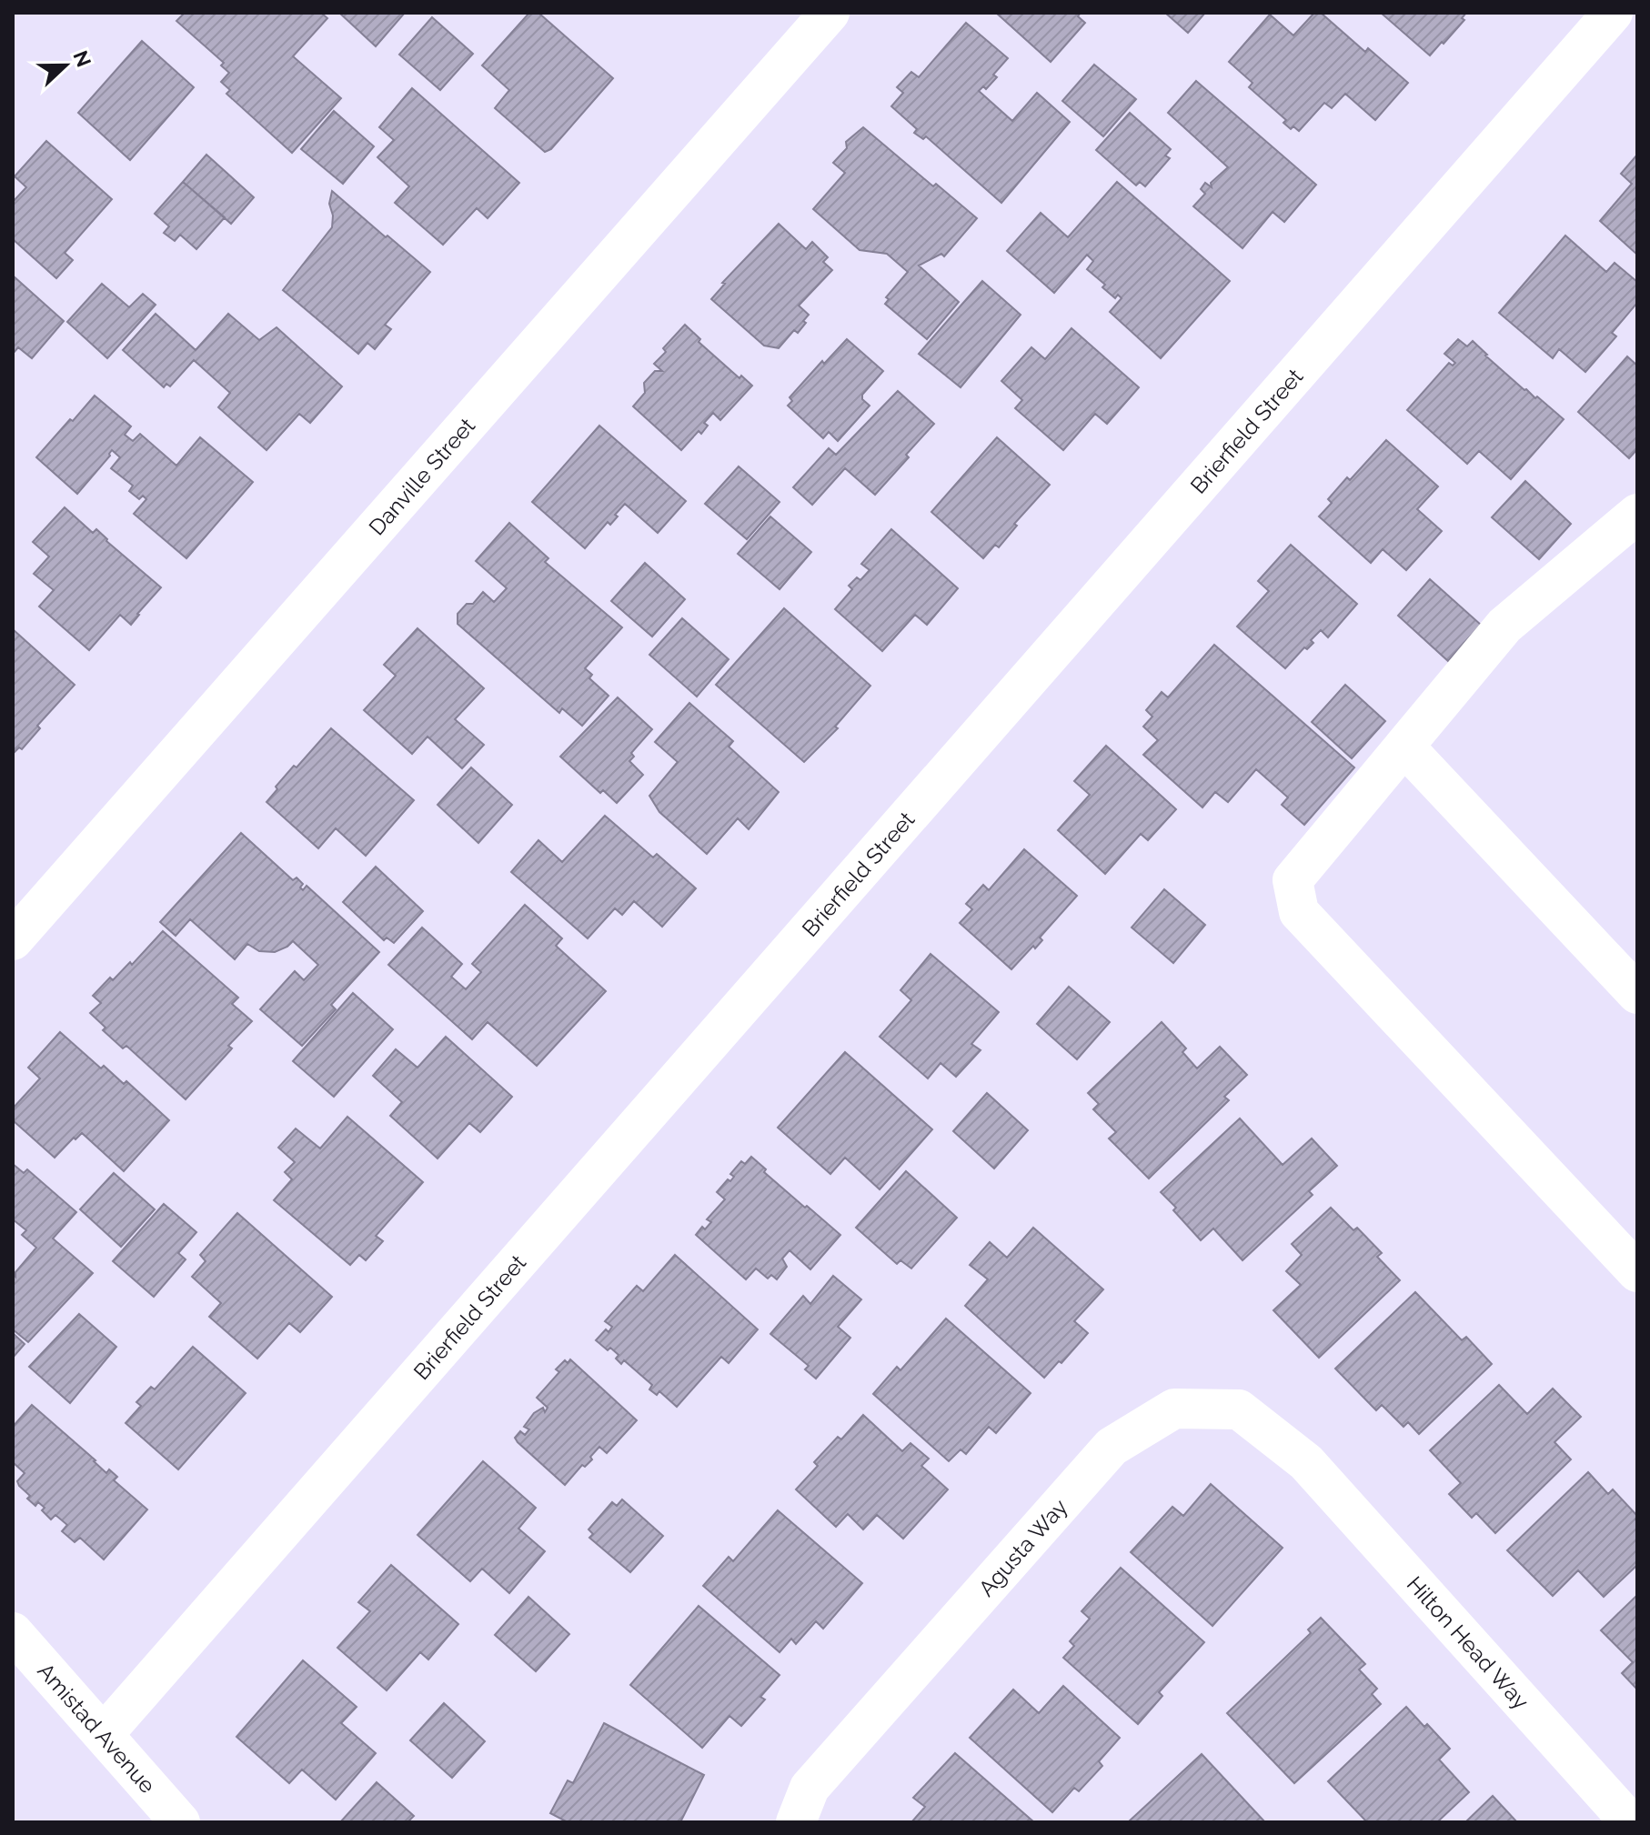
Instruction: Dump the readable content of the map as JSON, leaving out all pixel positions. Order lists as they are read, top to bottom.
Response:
{
  "streets": {
    "street": [
      "Brierfield Street",
      "Danville Street",
      "Agusta Way",
      "Hilton Head Way",
      "Amistad Avenue"
    ]
  },
  "crossings": [
    ["Brierfield Street", "Amistad Avenue"],
    ["Agusta Way", "Hilton Head Way"]
  ],
  "north": "right"
}
